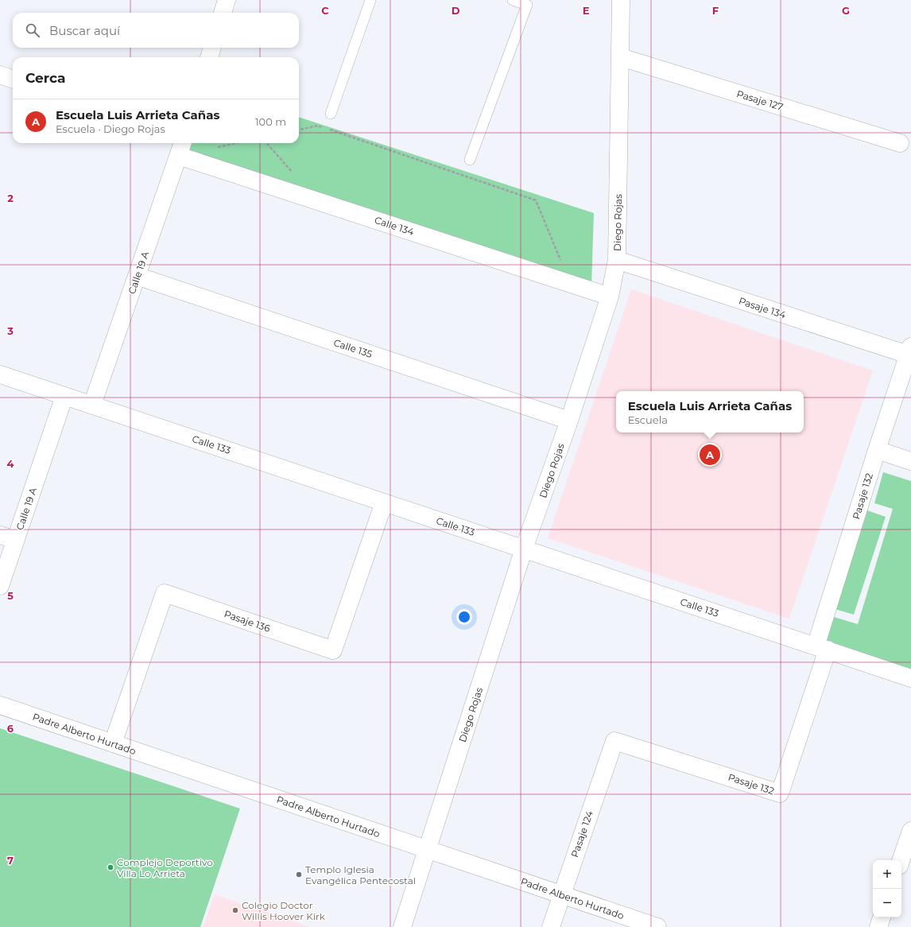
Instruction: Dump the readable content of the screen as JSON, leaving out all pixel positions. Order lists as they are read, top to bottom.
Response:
{
  "streets": {
    "street": [
      "Pasaje 127",
      "Diego Rojas",
      "Calle 134",
      "Calle 19 A",
      "Pasaje 134",
      "Calle 135",
      "Calle 133",
      "Pasaje 132",
      "Pasaje 136",
      "Padre Alberto Hurtado",
      "Pasaje 124"
    ]
  },
  "crossings": [
    ["Pasaje 127", "Diego Rojas"],
    ["Diego Rojas", "Calle 134"],
    ["Diego Rojas", "Pasaje 134"],
    ["Diego Rojas", "Calle 135"],
    ["Diego Rojas", "Calle 133"],
    ["Diego Rojas", "Padre Alberto Hurtado"],
    ["Calle 134", "Calle 19 A"],
    ["Calle 19 A", "Calle 135"],
    ["Calle 19 A", "Calle 133"],
    ["Pasaje 134", "Pasaje 132"],
    ["Calle 133", "Pasaje 132"],
    ["Calle 133", "Pasaje 136"],
    ["Pasaje 132", "Pasaje 124"],
    ["Pasaje 136", "Padre Alberto Hurtado"],
    ["Padre Alberto Hurtado", "Pasaje 124"]
  ],
  "places": ["Complejo Deportivo Villa Lo Arrieta", "Templo Iglesia Evangélica Pentecostal", "Colegio Doctor Willis Hoover Kirk"],
  "page": {
    "search": "Buscar aquí",
    "heading": "Cerca",
    "list": [
      {
        "mark": "A",
        "name": "Escuela Luis Arrieta Cañas",
        "note": "Escuela · Diego Rojas",
        "value": "100 m"
      }
    ],
    "popup": ["Escuela Luis Arrieta Cañas", "Escuela"],
    "pins": "A",
    "map_buttons": ["+", "−"]
  },
  "grid": {
    "columns": [
      "C",
      "D",
      "E",
      "F",
      "G"
    ],
    "rows": [
      "2",
      "3",
      "4",
      "5",
      "6",
      "7"
    ]
  }
}
